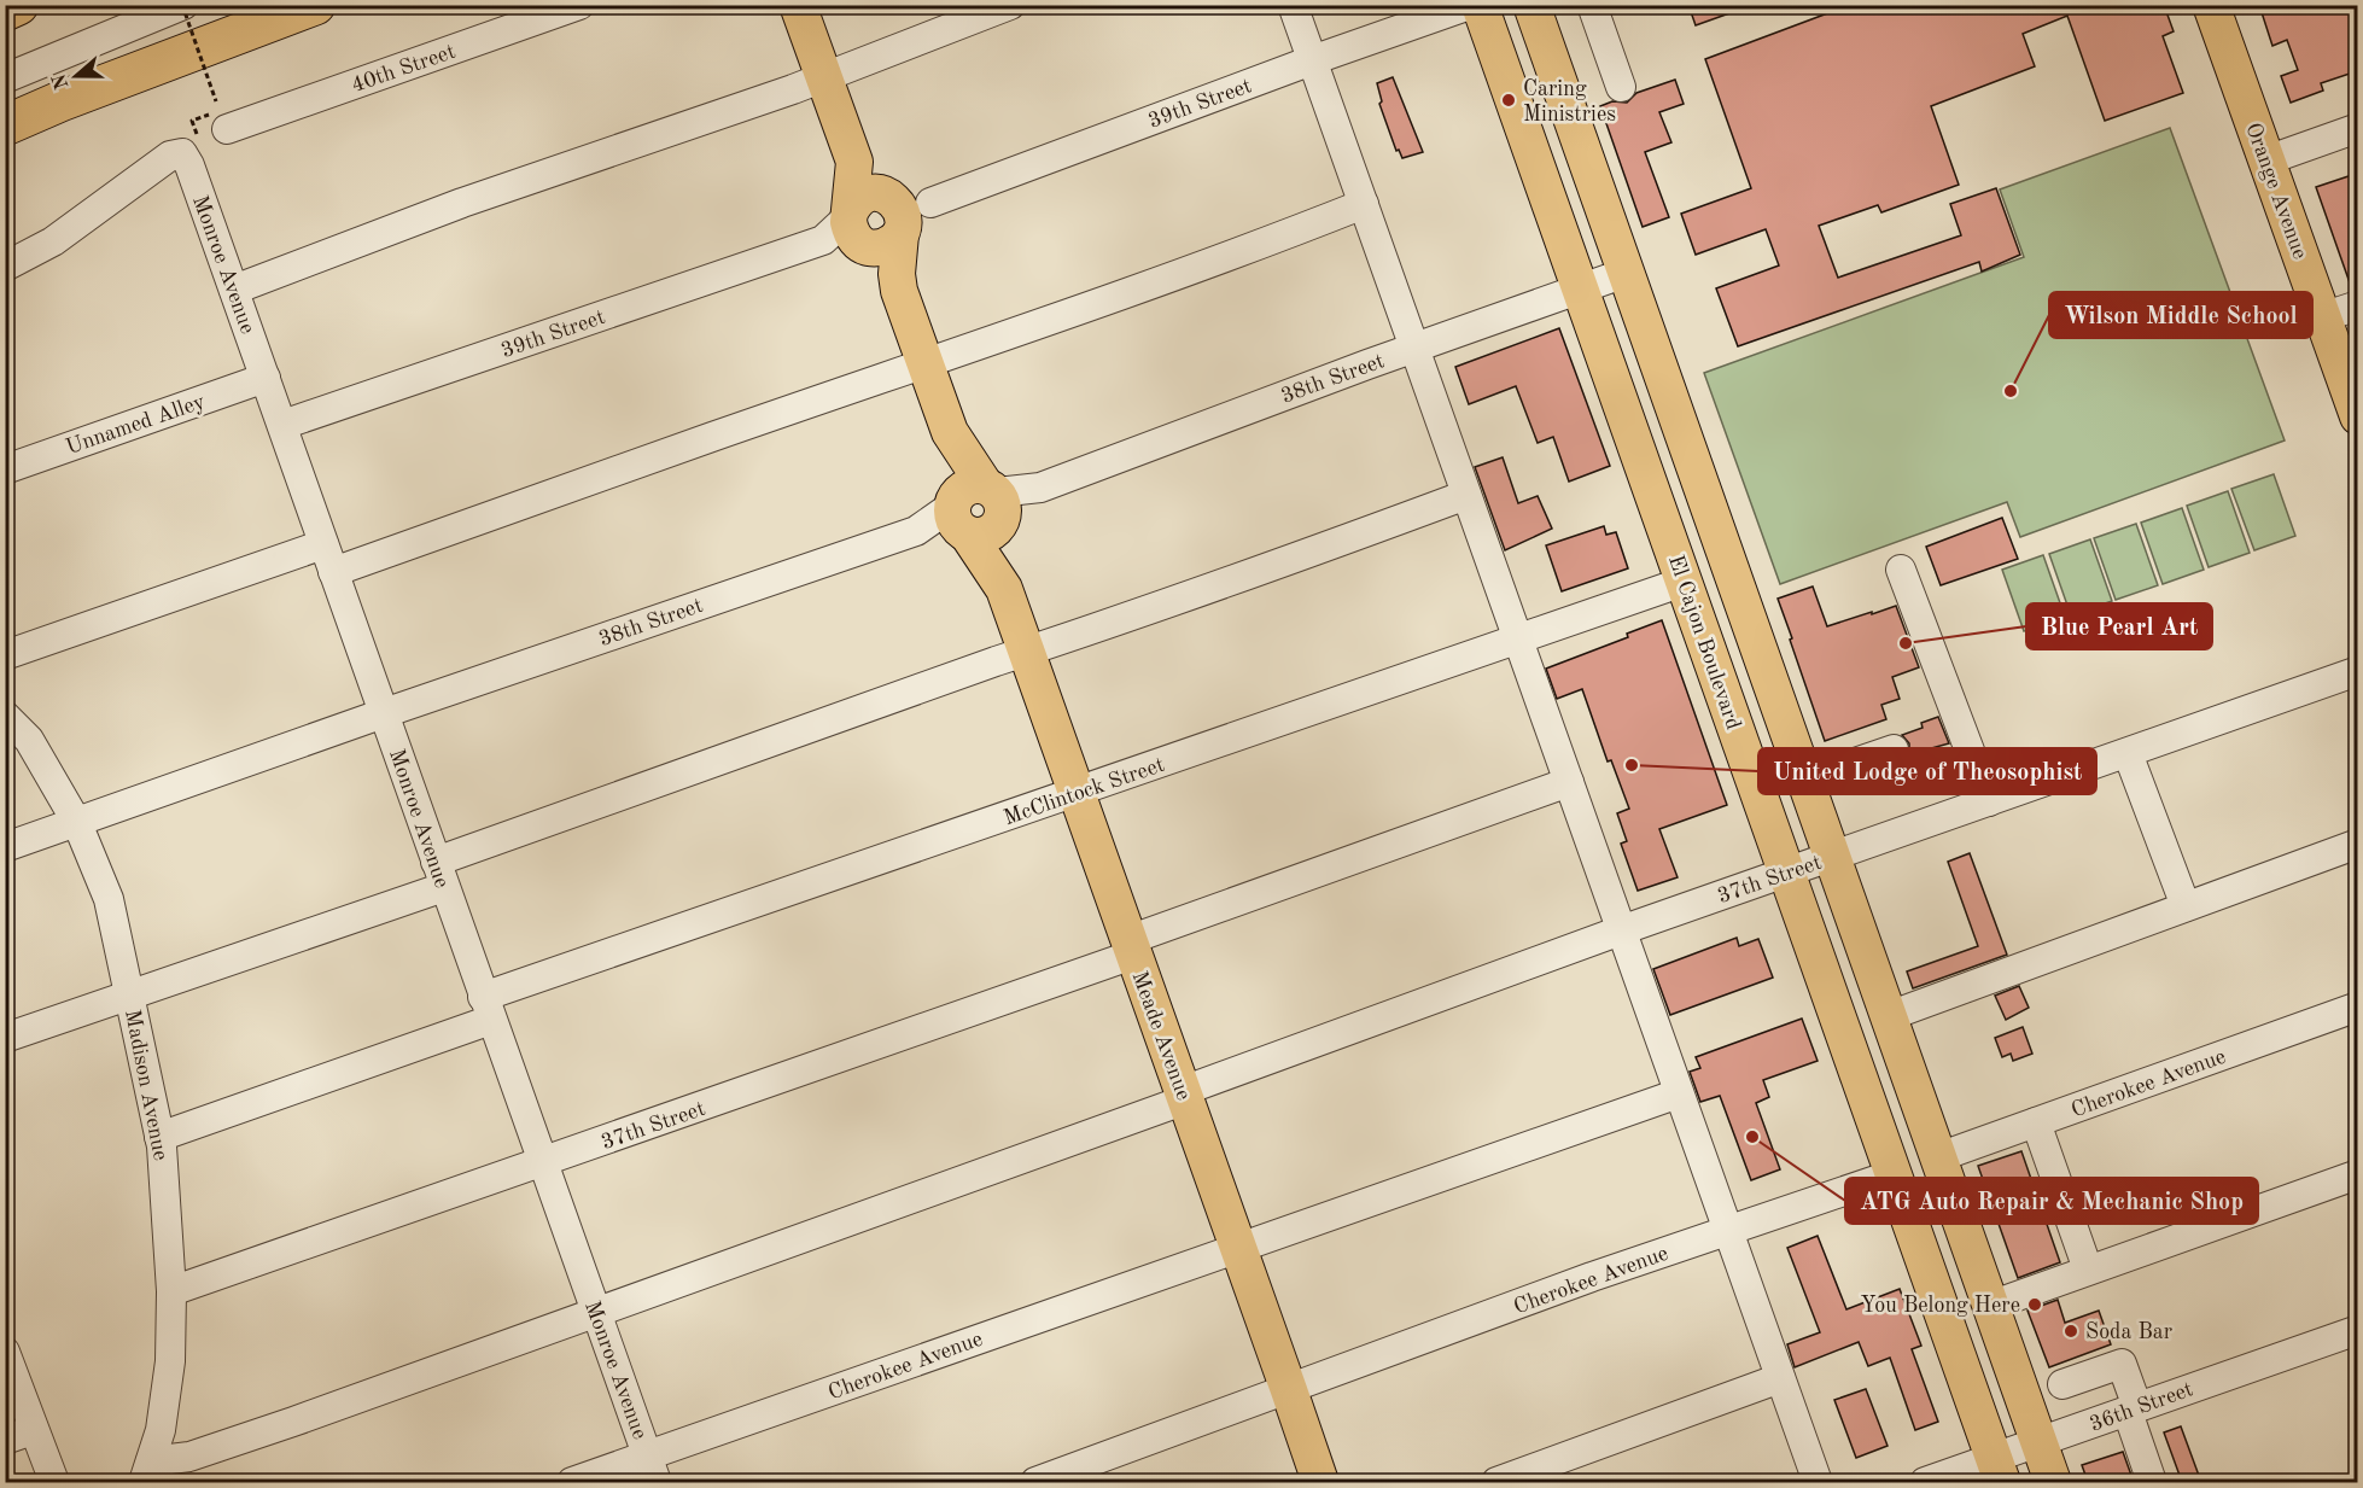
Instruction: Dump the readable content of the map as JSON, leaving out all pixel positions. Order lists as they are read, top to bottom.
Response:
{
  "streets": {
    "main road": ["Orange Avenue", "El Cajon Boulevard", "Meade Avenue"],
    "street": [
      "40th Street",
      "39th Street",
      "Monroe Avenue",
      "38th Street",
      "Unnamed Alley",
      "McClintock Street",
      "37th Street",
      "Cherokee Avenue",
      "Madison Avenue",
      "36th Street"
    ]
  },
  "crossings": [
    ["39th Street", "Monroe Avenue"],
    ["39th Street", "Meade Avenue"],
    ["Monroe Avenue", "38th Street"],
    ["Monroe Avenue", "Unnamed Alley"],
    ["Monroe Avenue", "McClintock Street"],
    ["Monroe Avenue", "37th Street"],
    ["Monroe Avenue", "Cherokee Avenue"],
    ["38th Street", "El Cajon Boulevard"],
    ["38th Street", "Meade Avenue"],
    ["38th Street", "Madison Avenue"],
    ["El Cajon Boulevard", "McClintock Street"],
    ["El Cajon Boulevard", "37th Street"],
    ["El Cajon Boulevard", "Cherokee Avenue"],
    ["El Cajon Boulevard", "36th Street"],
    ["McClintock Street", "Meade Avenue"],
    ["McClintock Street", "Madison Avenue"],
    ["37th Street", "Meade Avenue"],
    ["37th Street", "Madison Avenue"],
    ["Meade Avenue", "Cherokee Avenue"]
  ],
  "places": [
    "Caring Ministries",
    "Wilson Middle School",
    "Blue Pearl Art",
    "United Lodge of Theosophist",
    "ATG Auto Repair & Mechanic Shop",
    "You Belong Here",
    "Soda Bar"
  ],
  "north": "left"
}
